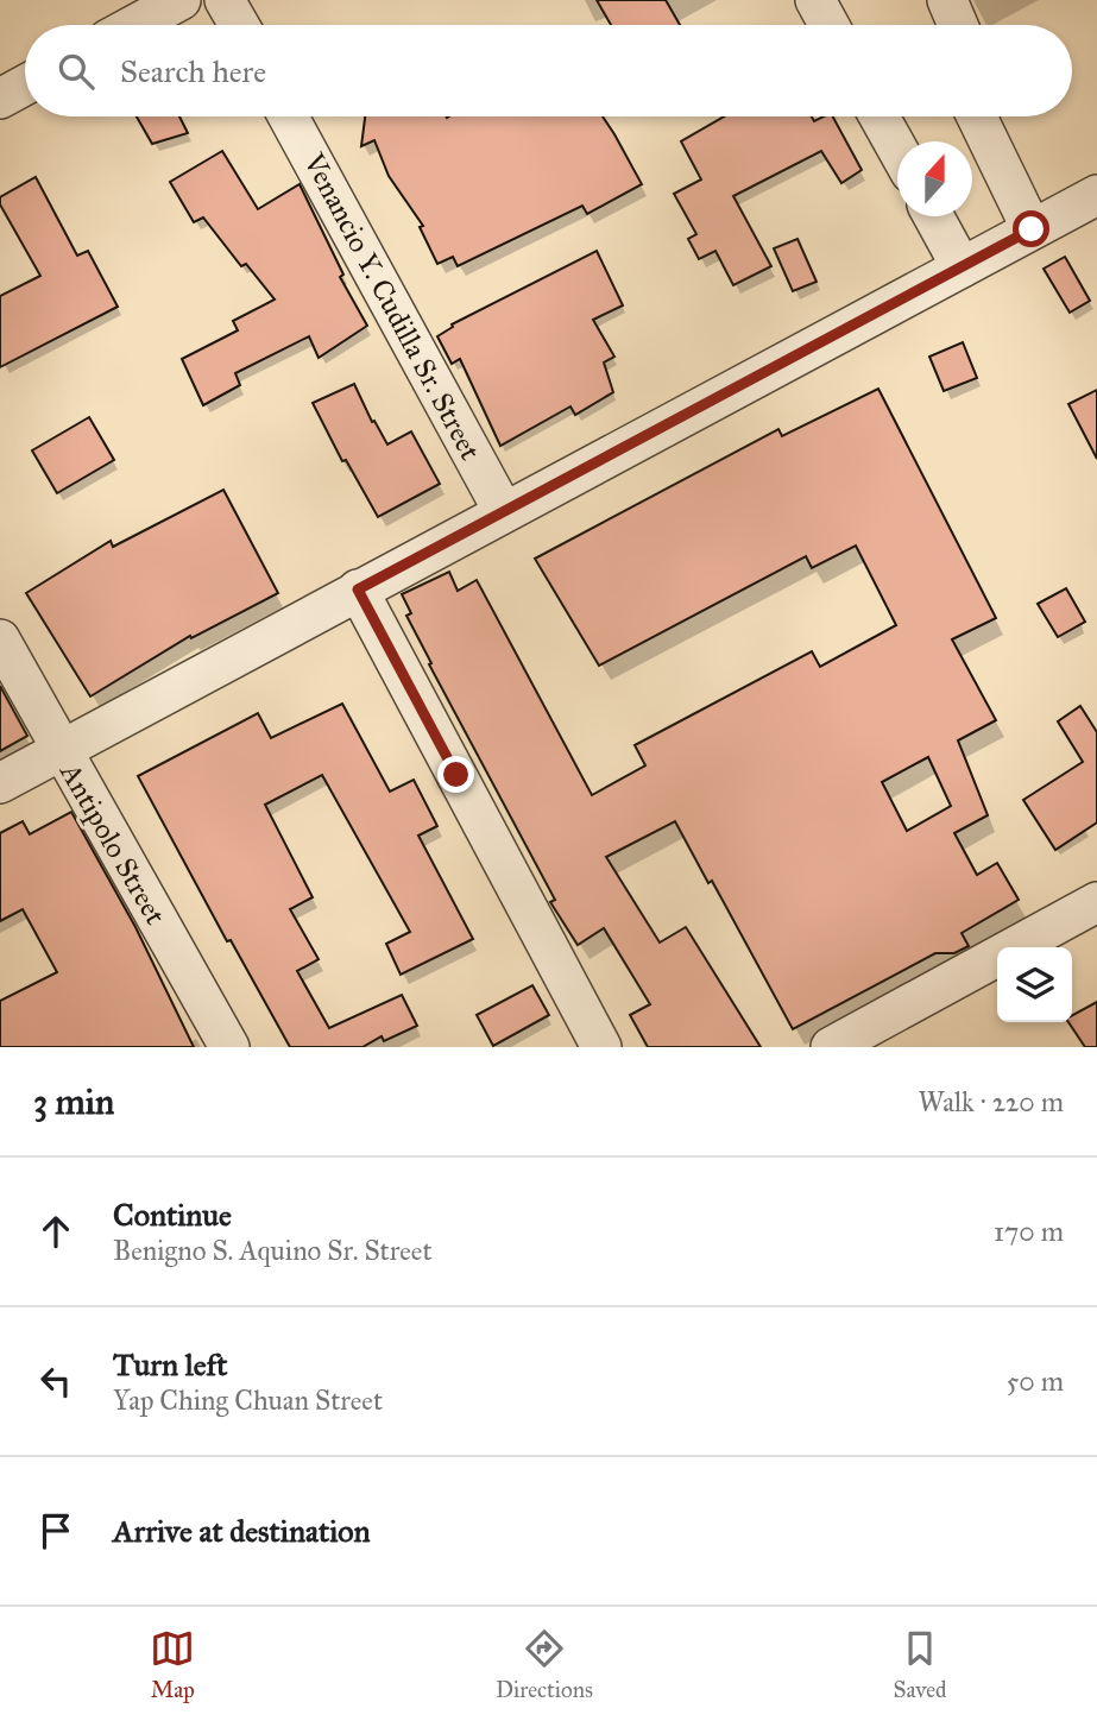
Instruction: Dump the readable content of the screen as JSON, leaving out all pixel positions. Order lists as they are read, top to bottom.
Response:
{
  "streets": {
    "street": ["Venancio Y. Cudilla Sr. Street", "Antipolo Street"]
  },
  "north": "top",
  "page": {
    "search": "Search here",
    "heading": ["3 min", "Walk · 220 m"],
    "list": [
      ["Continue", "Benigno S. Aquino Sr. Street", "170 m"],
      ["Turn left", "Yap Ching Chuan Street", "50 m"],
      "Arrive at destination"
    ],
    "nav": ["Map", "Directions", "Saved"]
  }
}
